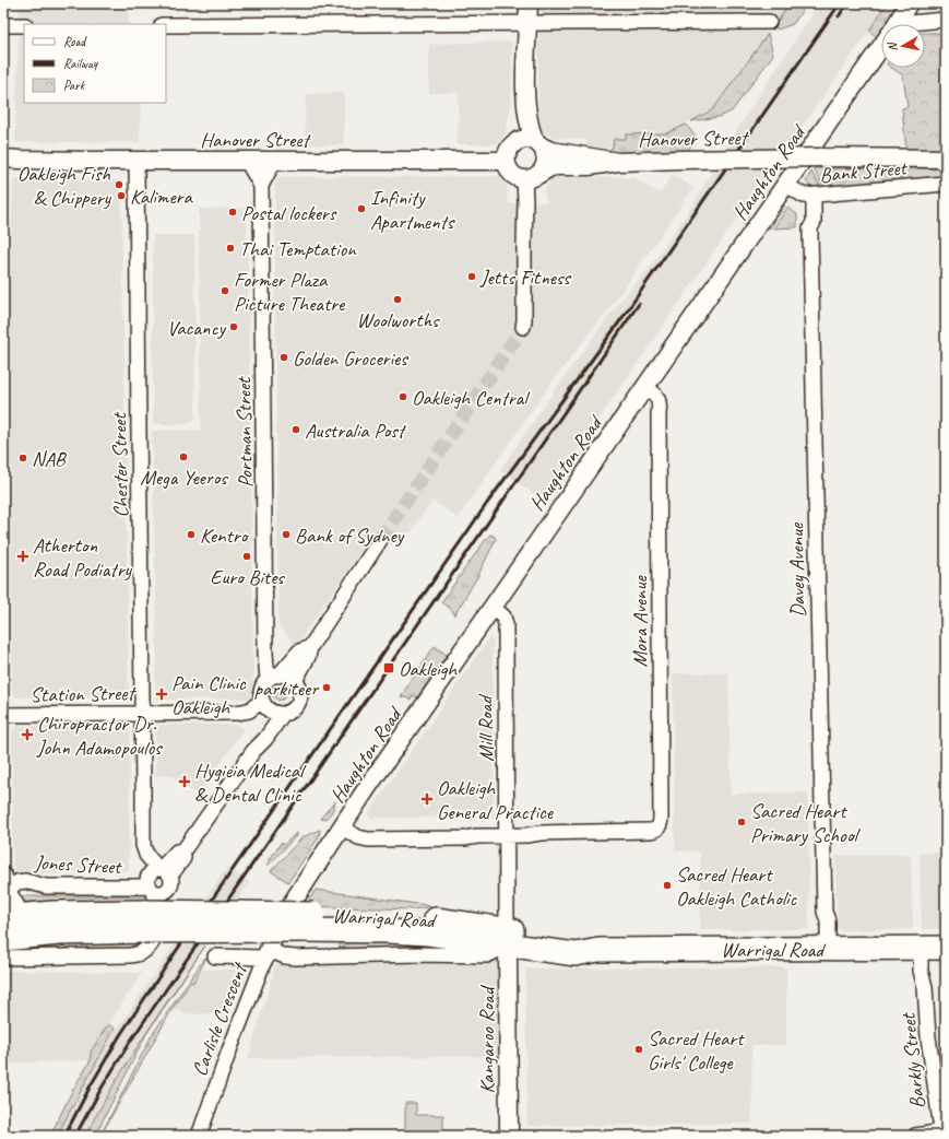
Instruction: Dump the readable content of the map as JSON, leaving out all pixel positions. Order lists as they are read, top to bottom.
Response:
{
  "streets": {
    "highway": ["Warrigal Road"],
    "street": [
      "Hanover Street",
      "Bank Street",
      "Haughton Road",
      "Portman Street",
      "Chester Street",
      "Davey Avenue",
      "Mora Avenue",
      "Station Street",
      "Mill Road",
      "Jones Street",
      "Carlisle Crescent",
      "Kangaroo Road",
      "Barkly Street"
    ]
  },
  "crossings": [
    ["Hanover Street", "Portman Street"],
    ["Hanover Street", "Chester Street"],
    ["Bank Street", "Haughton Road"],
    ["Bank Street", "Davey Avenue"],
    ["Haughton Road", "Mora Avenue"],
    ["Haughton Road", "Mill Road"],
    ["Haughton Road", "Carlisle Crescent"],
    ["Portman Street", "Station Street"],
    ["Chester Street", "Station Street"],
    ["Davey Avenue", "Warrigal Road"],
    ["Mora Avenue", "Mill Road"],
    ["Mill Road", "Warrigal Road"],
    ["Mill Road", "Kangaroo Road"],
    ["Jones Street", "Warrigal Road"],
    ["Warrigal Road", "Carlisle Crescent"],
    ["Warrigal Road", "Kangaroo Road"],
    ["Warrigal Road", "Barkly Street"]
  ],
  "places": {
    "other": [
      "Oakleigh Fish & Chippery",
      "Kalimera",
      "Infinity Apartments",
      "Postal lockers",
      "Thai Temptation",
      "Jetts Fitness",
      "Former Plaza Picture Theatre",
      "Woolworths",
      "Vacancy",
      "Golden Groceries",
      "Oakleigh Central",
      "Australia Post",
      "Mega Yeeros",
      "NAB",
      "Kentro",
      "Bank of Sydney",
      "Euro Bites",
      "parkiteer",
      "Sacred Heart Primary School",
      "Sacred Heart Oakleigh Catholic",
      "Sacred Heart Girls' College"
    ],
    "health": [
      "Atherton Road Podiatry",
      "Pain Clinic Oakleigh",
      "Chiropractor Dr. John Adamopoulos",
      "Hygieia Medical & Dental Clinic",
      "Oakleigh General Practice"
    ],
    "transit": ["Oakleigh"]
  },
  "legend": ["Road", "Railway", "Park"],
  "north": "left"
}
